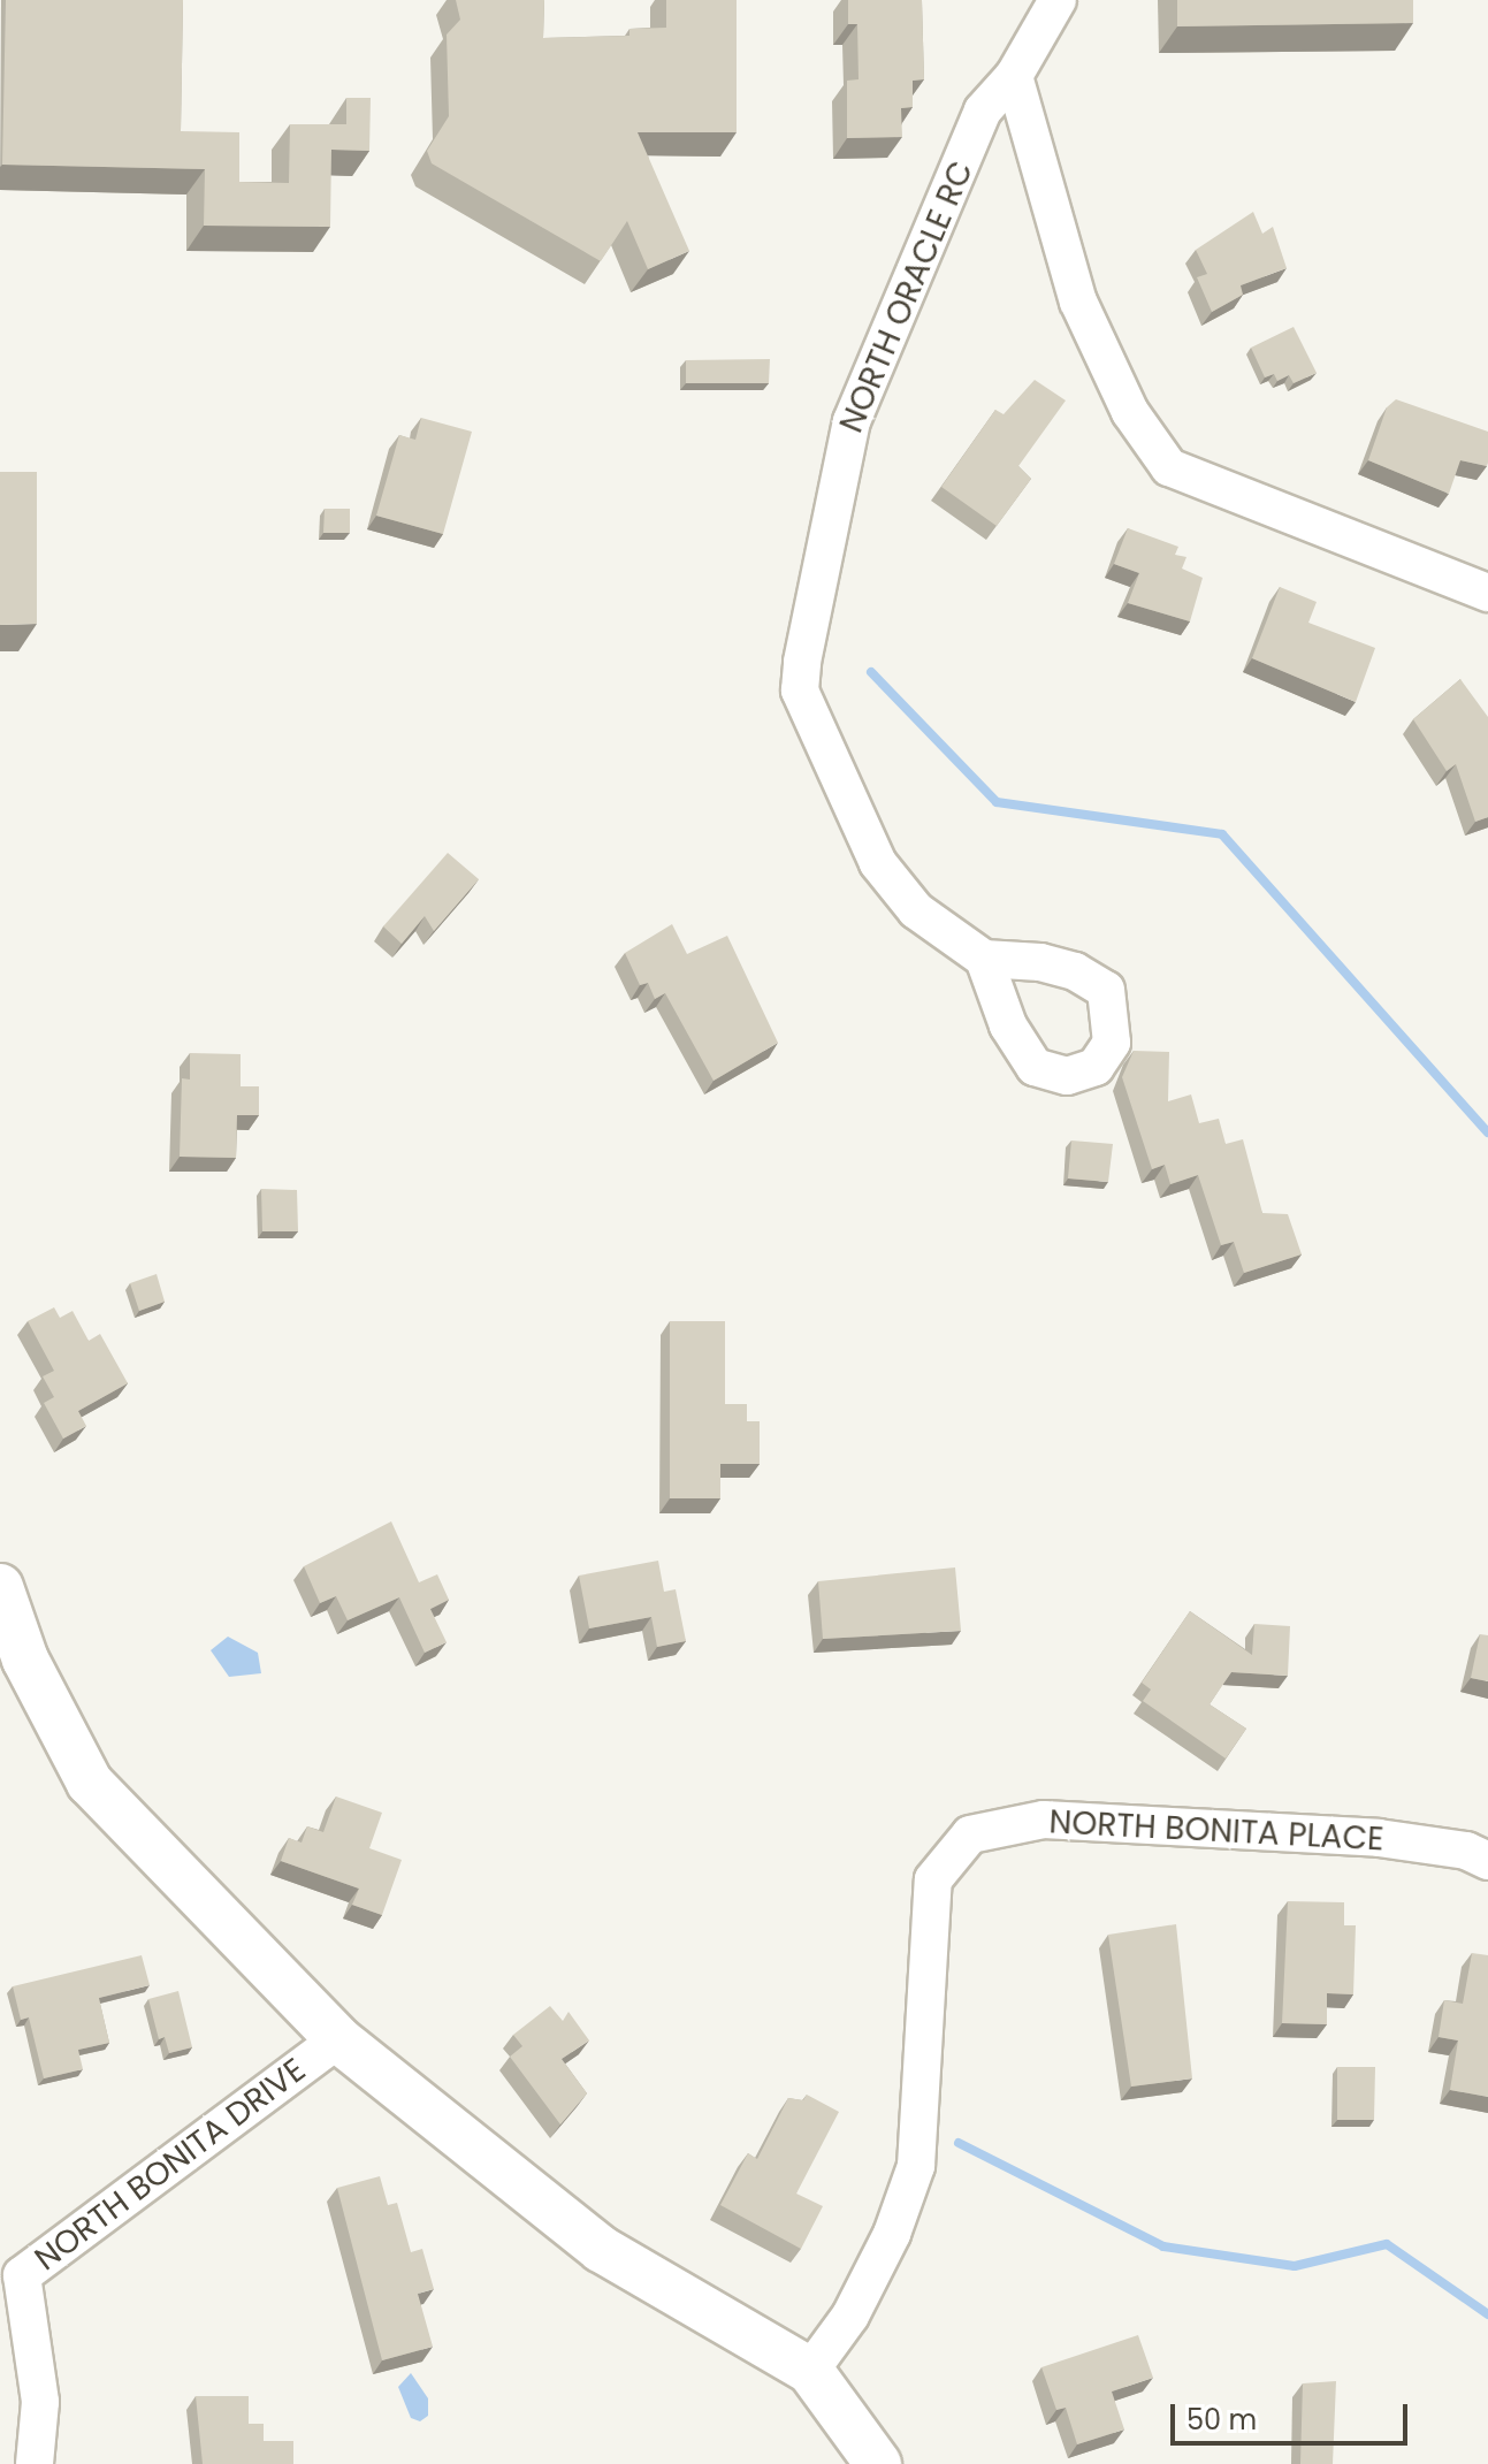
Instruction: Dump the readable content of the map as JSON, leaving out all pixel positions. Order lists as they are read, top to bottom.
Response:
{
  "streets": {
    "street": ["NORTH ORACLE RC", "NORTH BONITA PLACE", "NORTH BONITA DRIVE"]
  },
  "scale_bar": "50 m"
}
